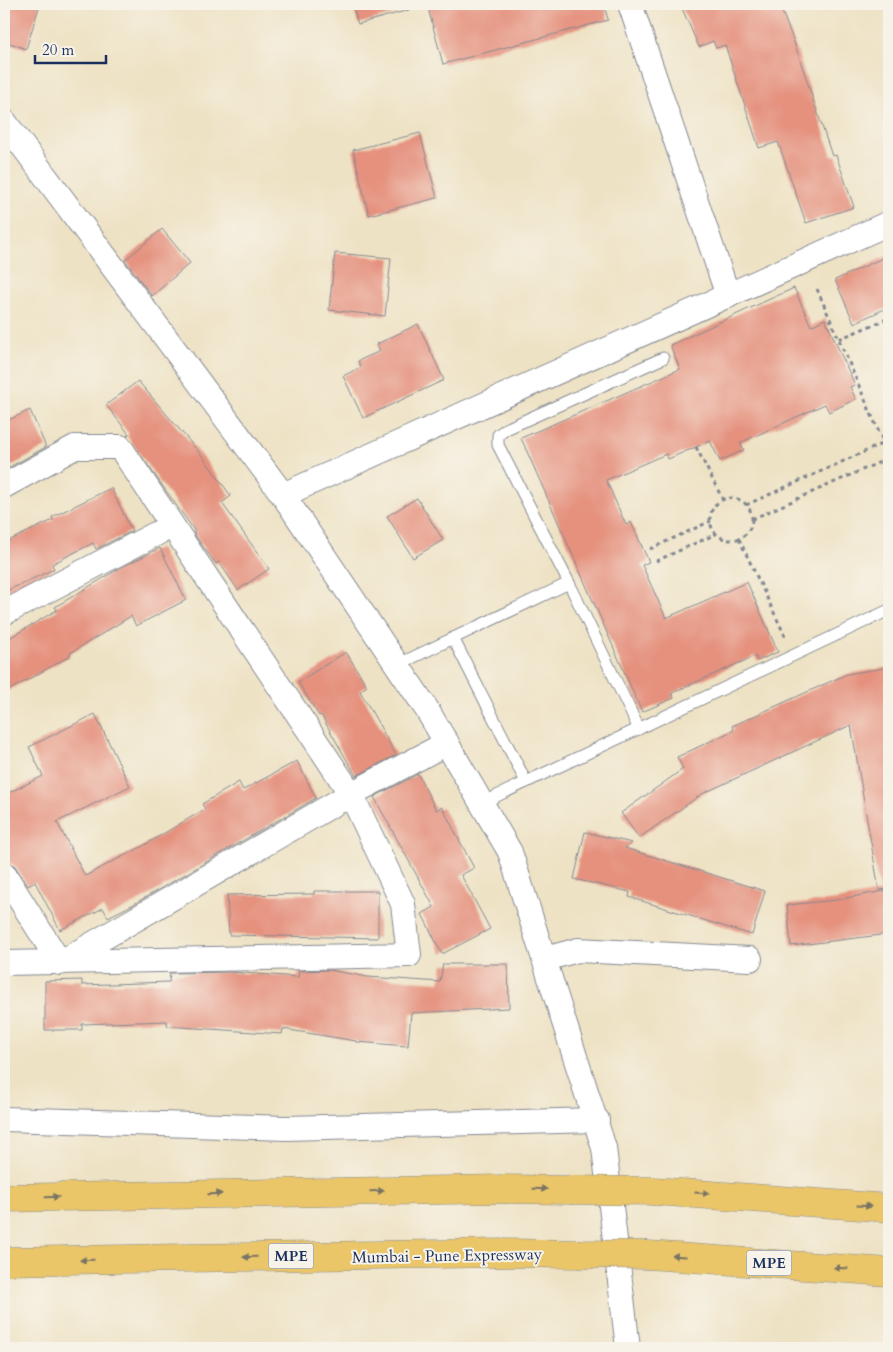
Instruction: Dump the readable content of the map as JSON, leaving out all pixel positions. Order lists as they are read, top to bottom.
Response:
{
  "streets": {
    "highway": ["Mumbai - Pune Expressway", "MPE"]
  },
  "scale_bar": "20 m"
}
